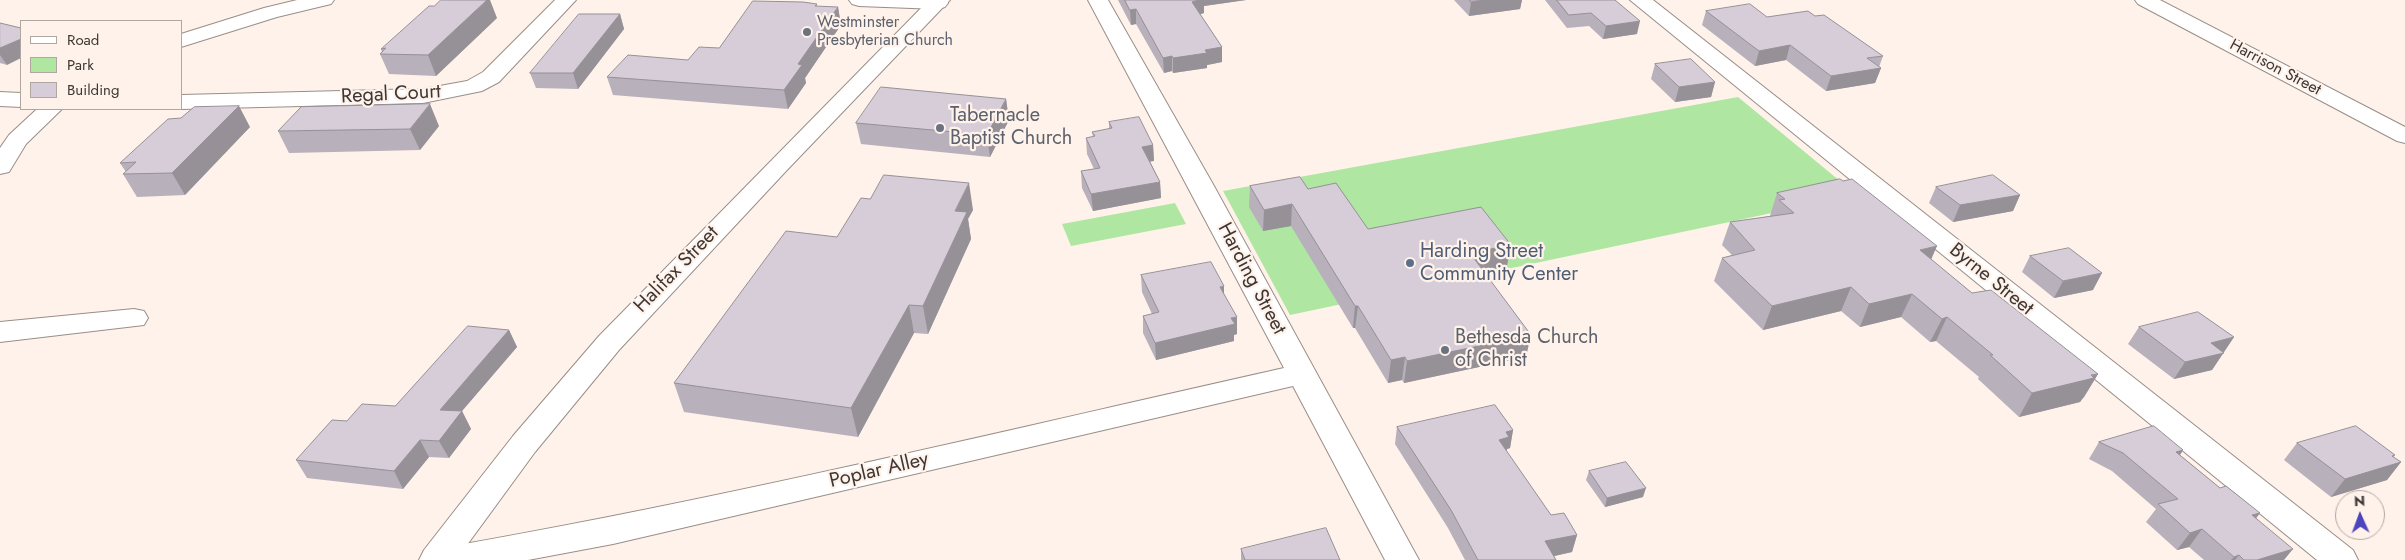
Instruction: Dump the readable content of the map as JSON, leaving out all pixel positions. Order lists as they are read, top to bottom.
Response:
{
  "streets": {
    "street": [
      "Harrison Street",
      "Regal Court",
      "Halifax Street",
      "Harding Street",
      "Byrne Street",
      "Poplar Alley"
    ]
  },
  "crossings": [
    ["Harding Street", "Poplar Alley"]
  ],
  "places": [
    "Westminster Presbyterian Church",
    "Tabernacle Baptist Church",
    "Harding Street Community Center",
    "Bethesda Church of Christ"
  ],
  "legend": ["Road", "Park", "Building"],
  "north": "top"
}
